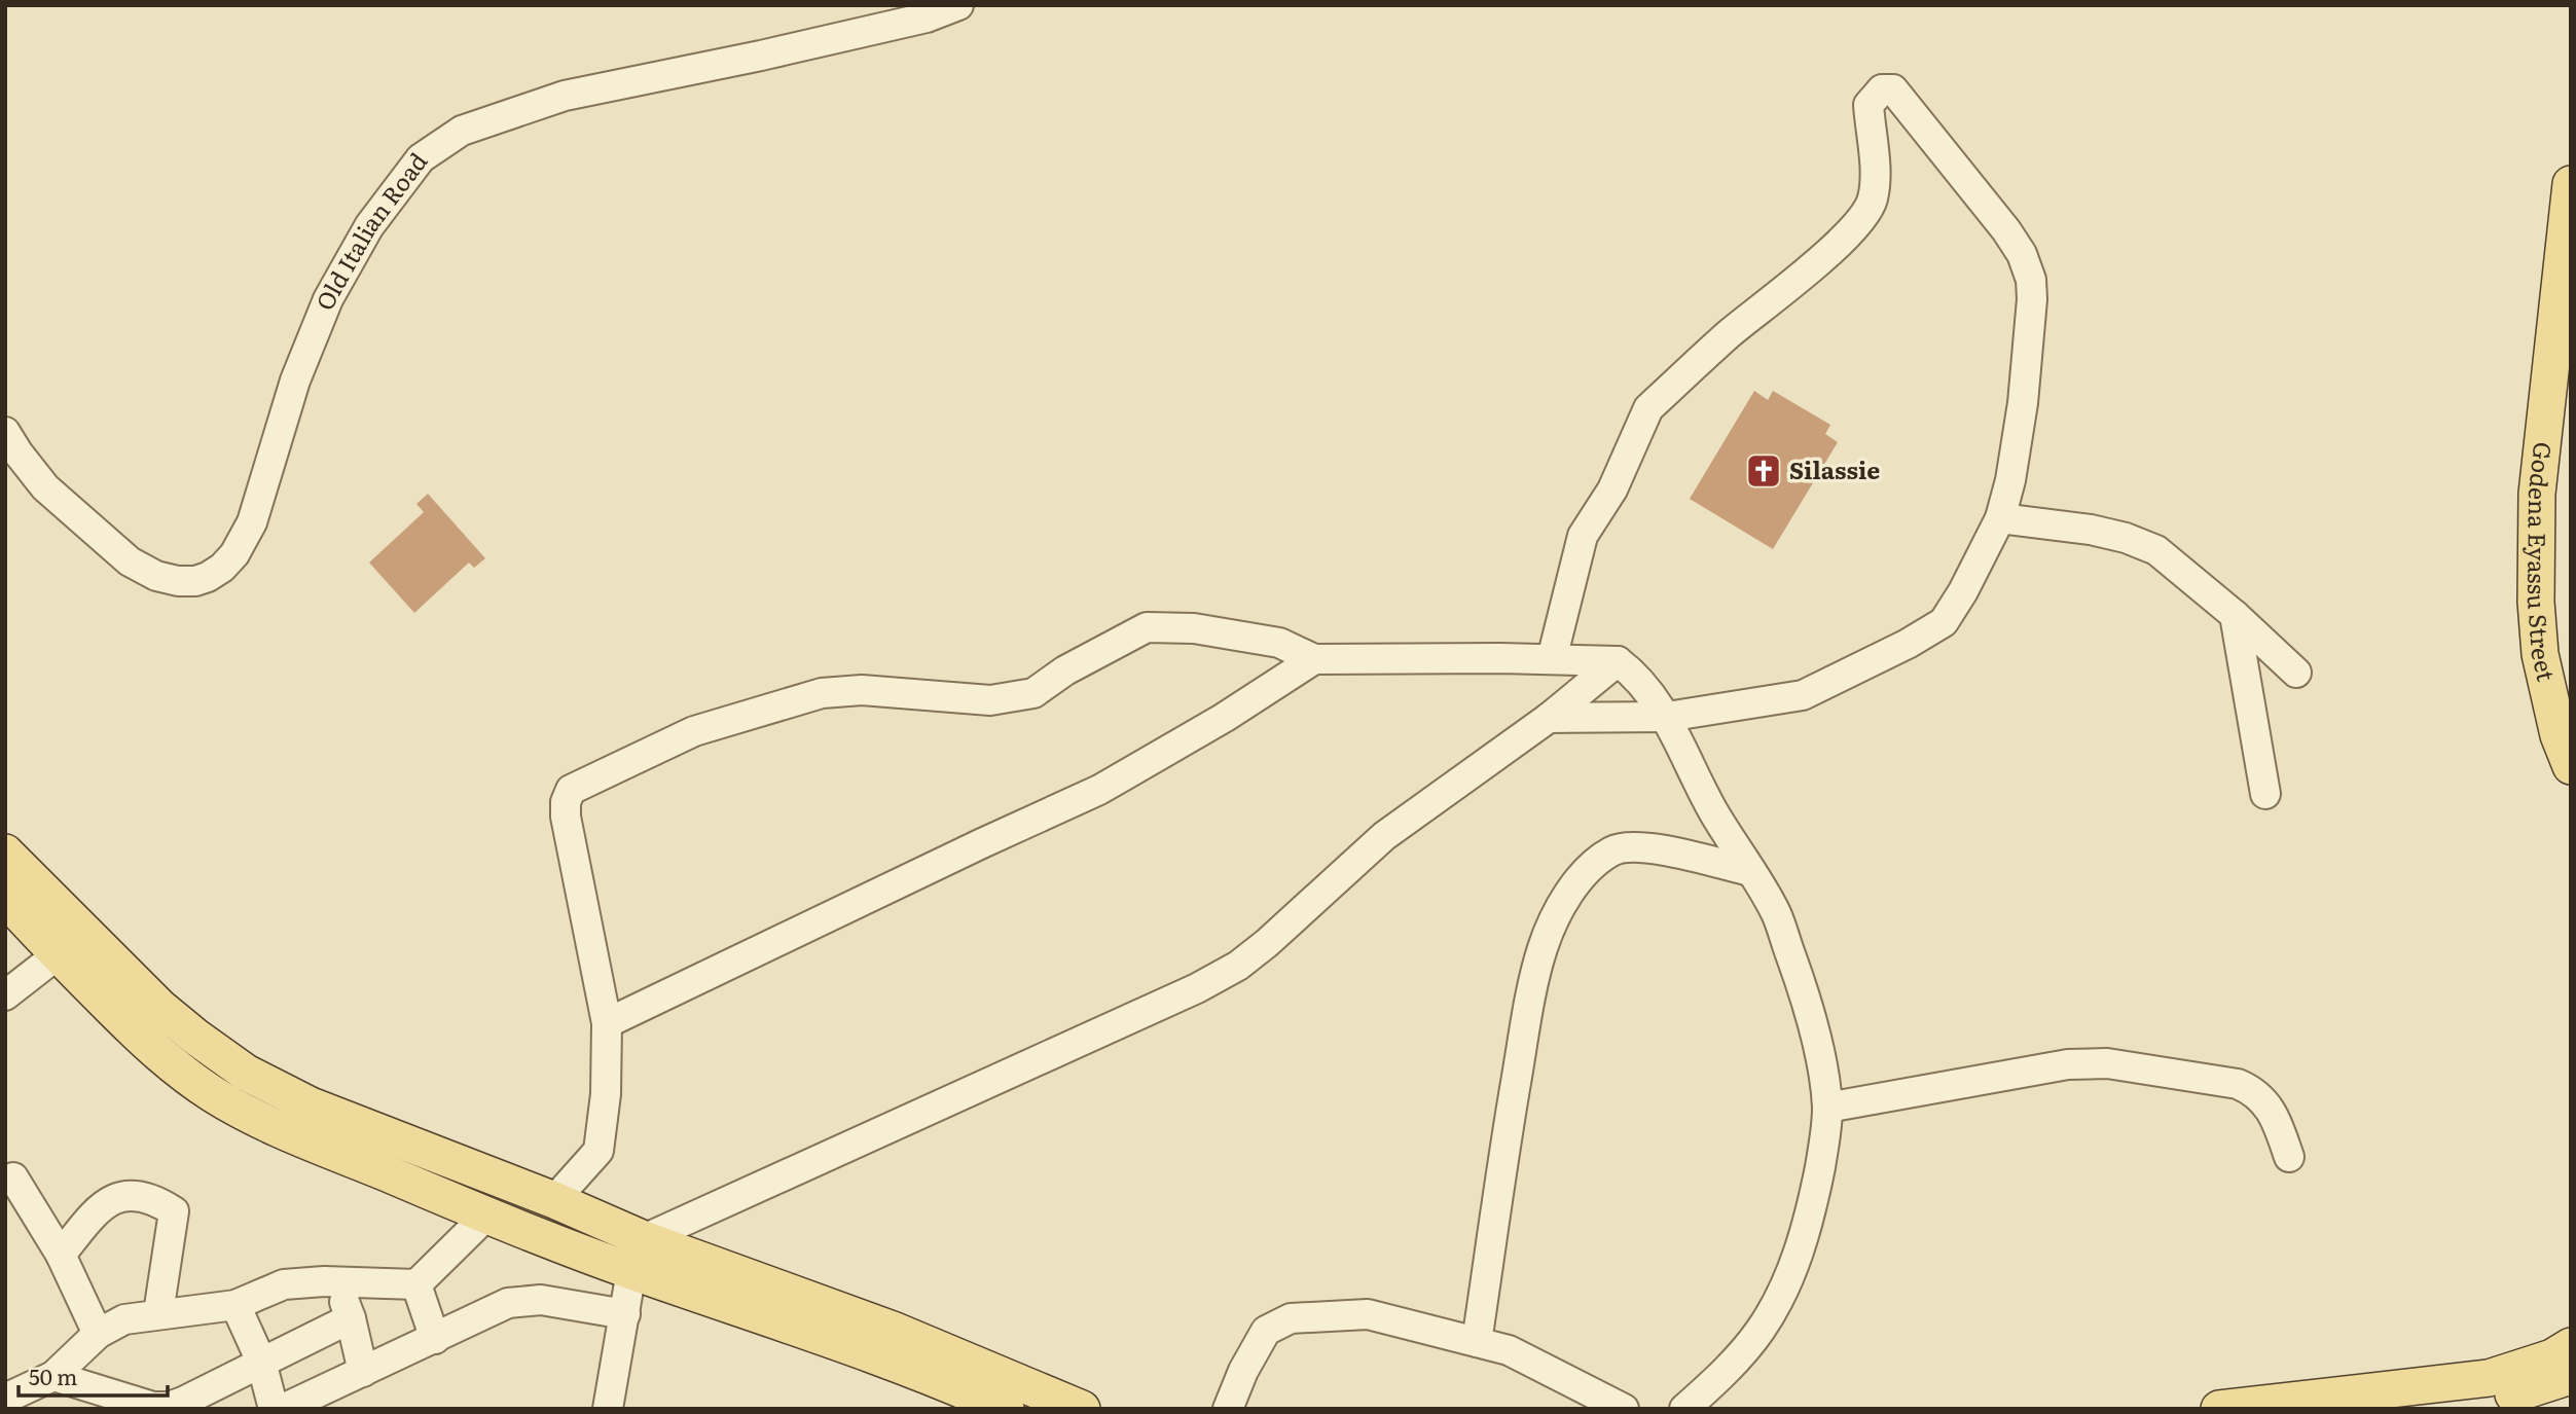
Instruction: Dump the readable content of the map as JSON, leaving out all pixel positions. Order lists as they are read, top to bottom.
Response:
{
  "streets": {
    "main road": ["Godena Eyassu Street"],
    "street": ["Old Italian Road"]
  },
  "places": {
    "church": ["Silassie"]
  },
  "scale_bar": "50 m"
}
